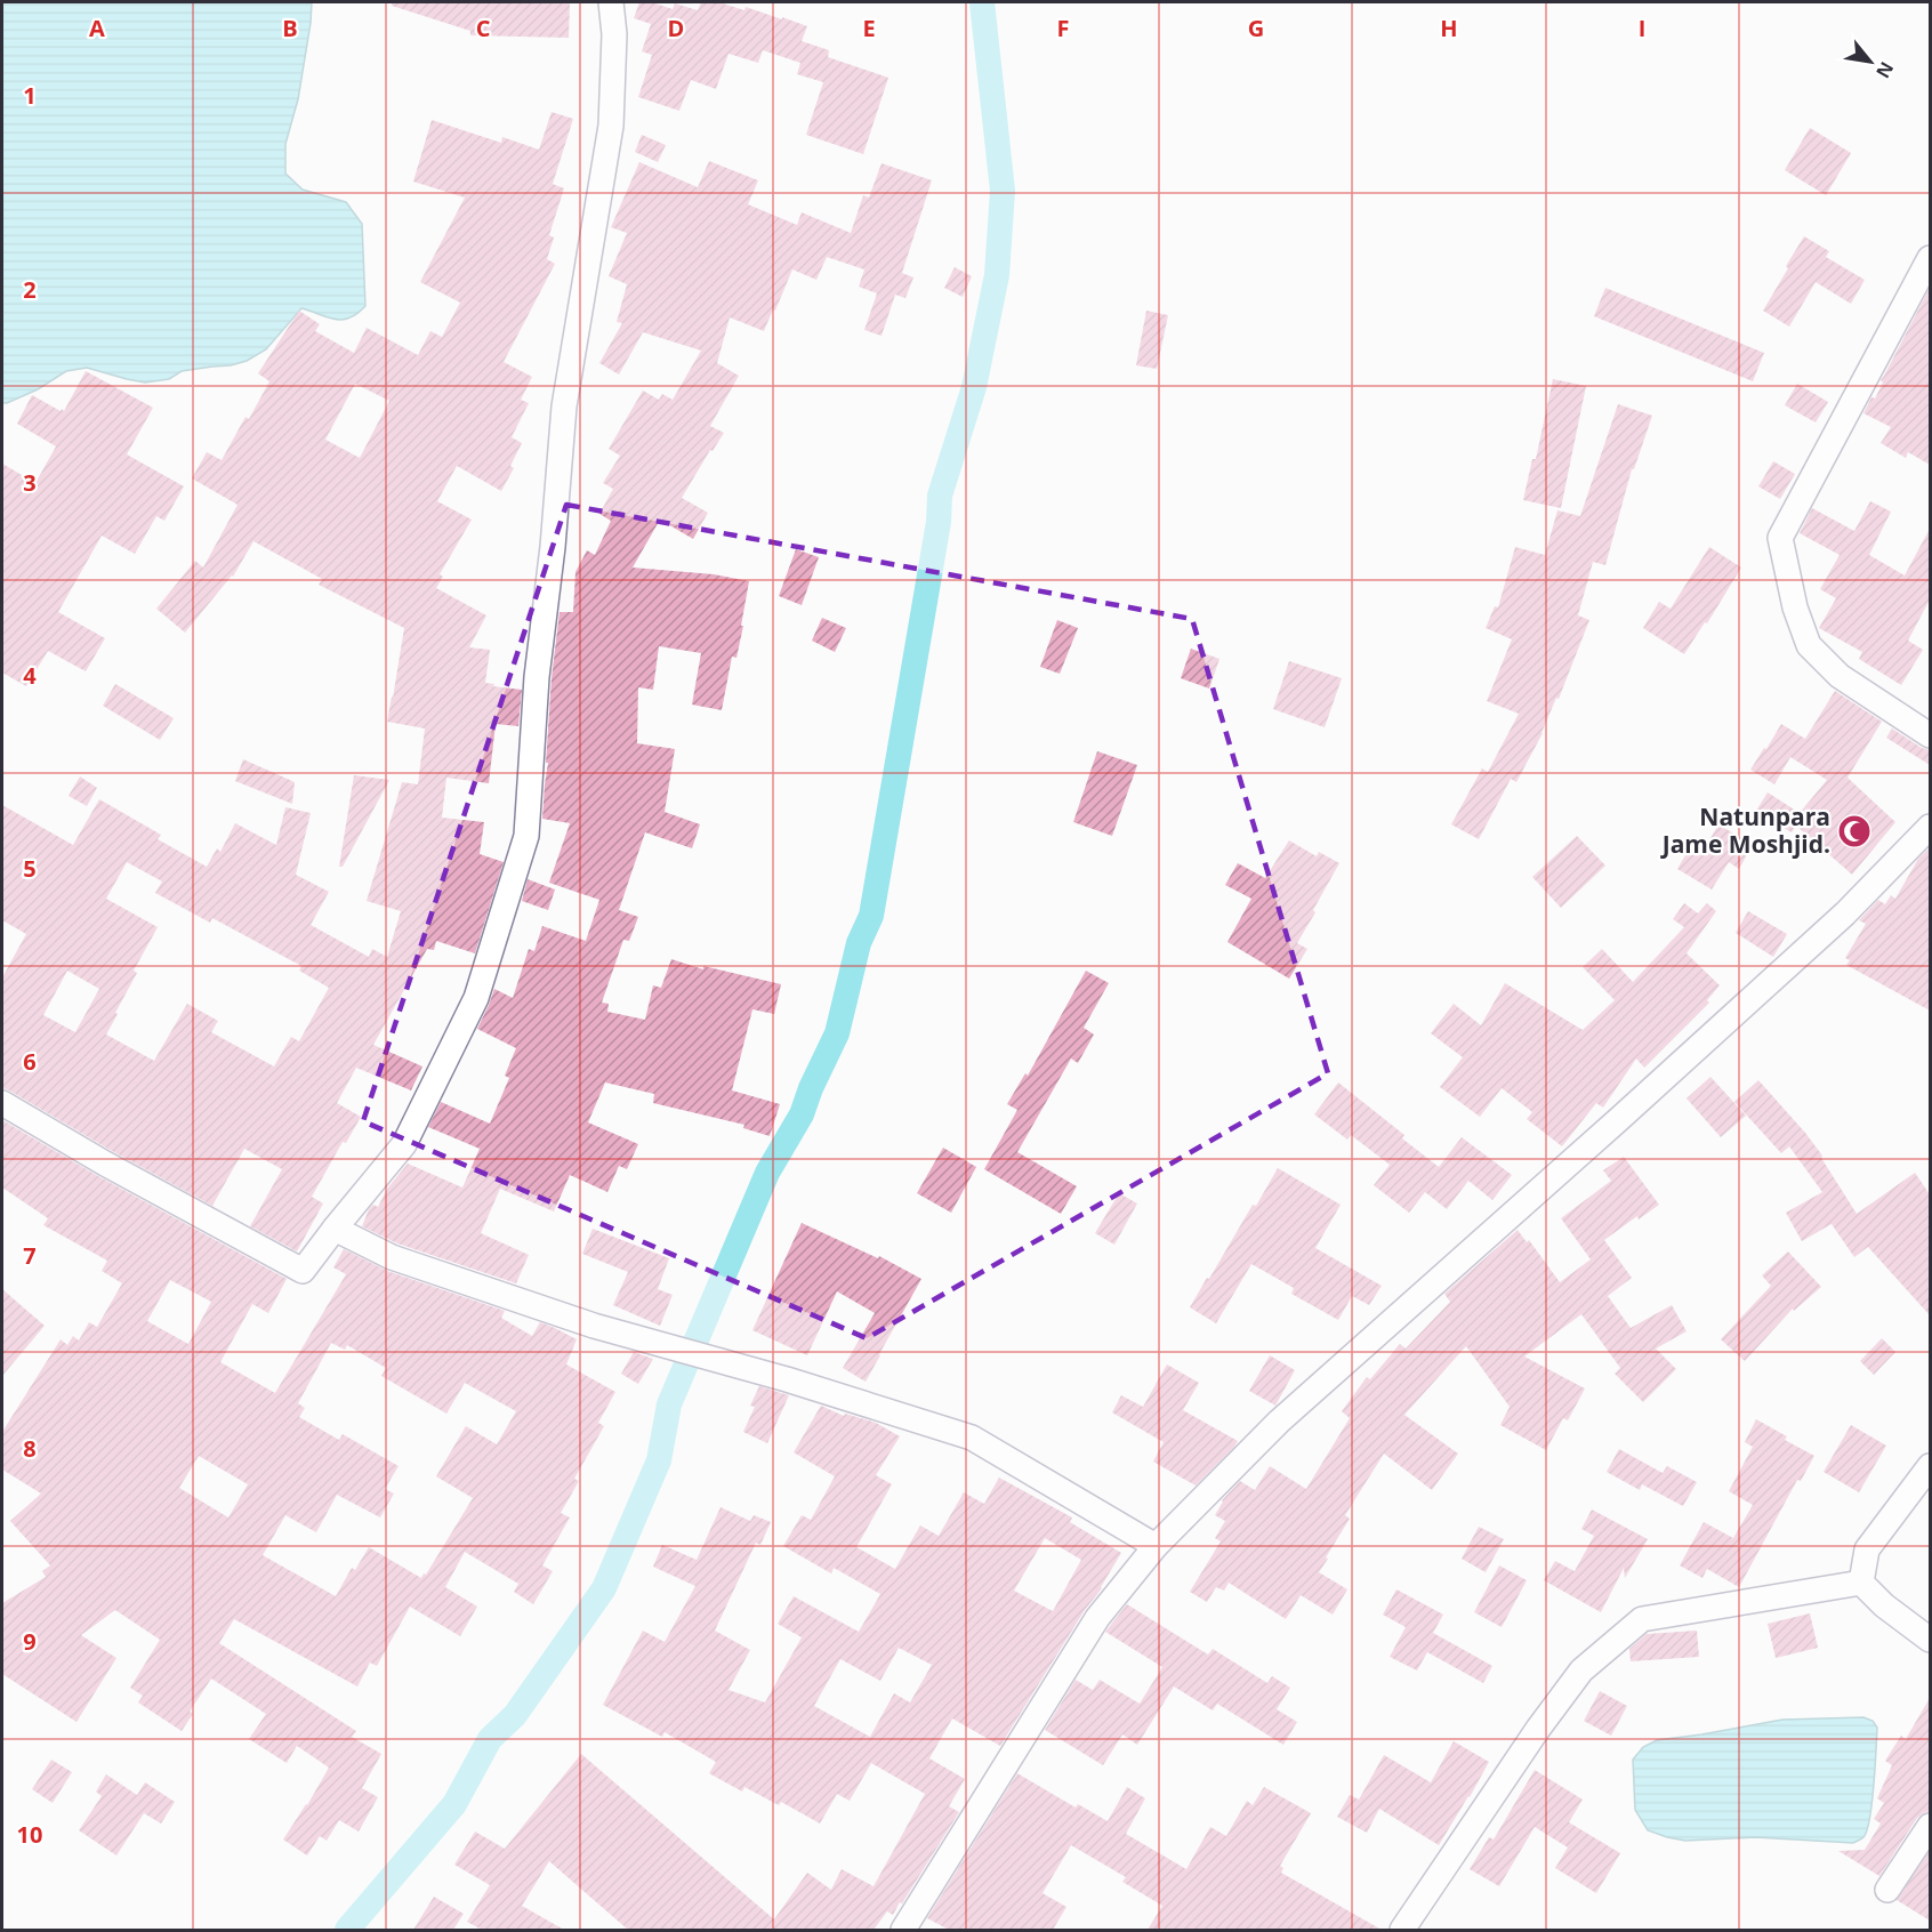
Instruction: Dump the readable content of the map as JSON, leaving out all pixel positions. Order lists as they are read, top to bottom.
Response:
{
  "places": {
    "mosque": ["Natunpara Jame Moshjid."]
  },
  "north": "bottom right",
  "grid": {
    "columns": [
      "A",
      "B",
      "C",
      "D",
      "E",
      "F",
      "G",
      "H",
      "I"
    ],
    "rows": [
      "1",
      "2",
      "3",
      "4",
      "5",
      "6",
      "7",
      "8",
      "9",
      "10"
    ]
  }
}
